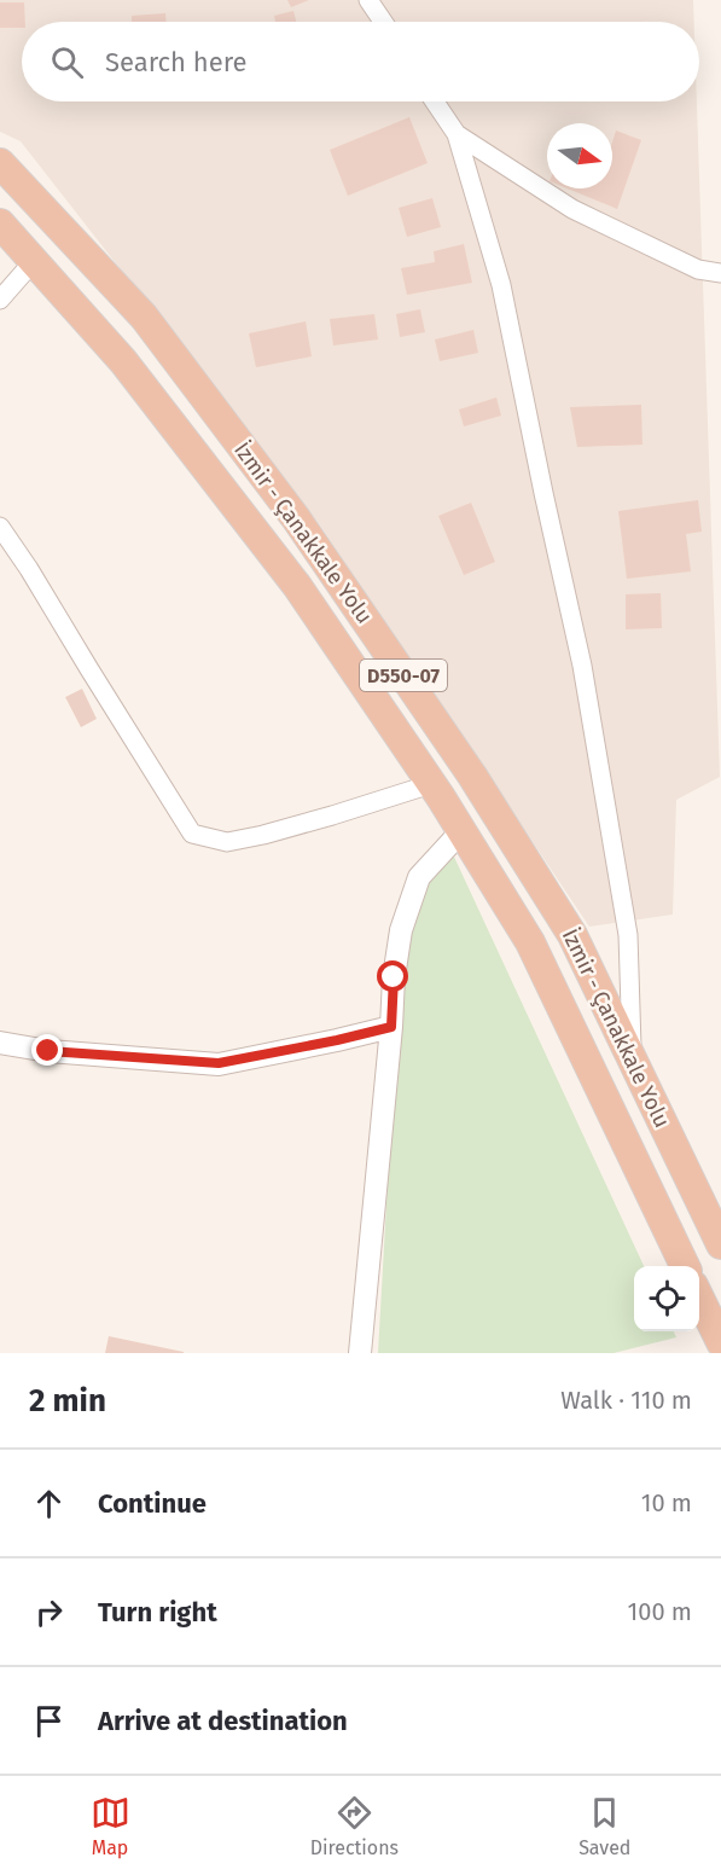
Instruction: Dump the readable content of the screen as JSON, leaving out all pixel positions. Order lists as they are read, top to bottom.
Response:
{
  "streets": {
    "highway": ["İzmir - Çanakkale Yolu", "D550-07"]
  },
  "north": "right",
  "page": {
    "search": "Search here",
    "heading": ["2 min", "Walk · 110 m"],
    "list": [
      ["Continue", "10 m"],
      ["Turn right", "100 m"],
      "Arrive at destination"
    ],
    "nav": ["Map", "Directions", "Saved"]
  }
}
